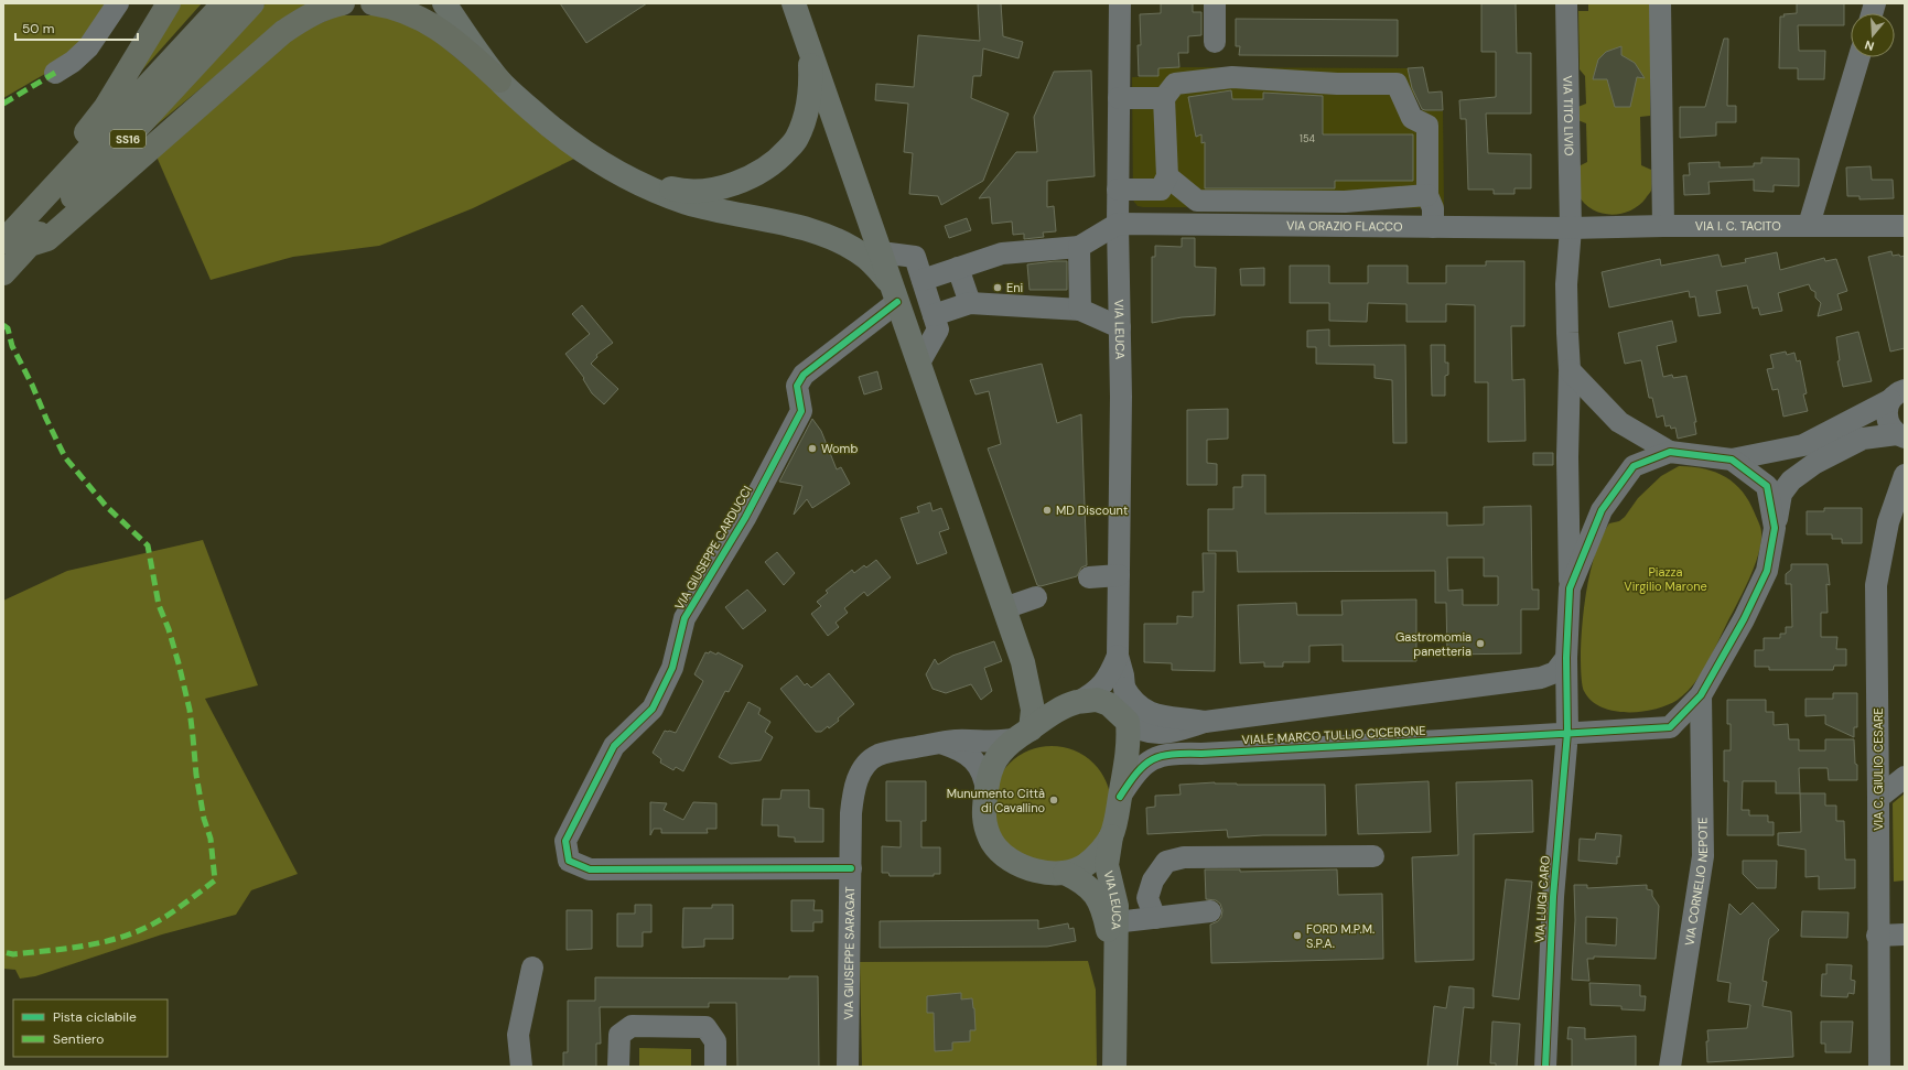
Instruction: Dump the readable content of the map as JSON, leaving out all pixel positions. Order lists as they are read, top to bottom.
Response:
{
  "streets": {
    "highway": ["SS16"],
    "main road": ["VIA LEUCA"],
    "street": [
      "VIA TITO LIVIO",
      "VIA ORAZIO FLACCO",
      "VIA I. C. TACITO",
      "VIA GIUSEPPE CARDUCCI",
      "VIALE MARCO TULLIO CICERONE",
      "VIA C. GIULIO CESARE",
      "VIA CORNELIO NEPOTE",
      "VIA LUIGI CARO",
      "VIA GIUSEPPE SARAGAT"
    ]
  },
  "crossings": [
    ["VIA TITO LIVIO", "VIA ORAZIO FLACCO"],
    ["VIA TITO LIVIO", "VIA I. C. TACITO"],
    ["VIA ORAZIO FLACCO", "VIA I. C. TACITO"],
    ["VIA ORAZIO FLACCO", "VIA LEUCA"],
    ["VIA LEUCA", "VIALE MARCO TULLIO CICERONE"],
    ["VIA GIUSEPPE CARDUCCI", "VIA GIUSEPPE SARAGAT"],
    ["VIALE MARCO TULLIO CICERONE", "VIA LUIGI CARO"]
  ],
  "parks": ["Piazza Virgilio Marone"],
  "places": [
    "Eni",
    "Womb",
    "MD Discount",
    "Gastromomia panetteria",
    "Munumento Città di Cavallino",
    "FORD M.P.M. S.P.A."
  ],
  "house_numbers": ["154"],
  "legend": ["Pista ciclabile", "Sentiero"],
  "scale_bar": "50 m",
  "north": "bottom"
}
